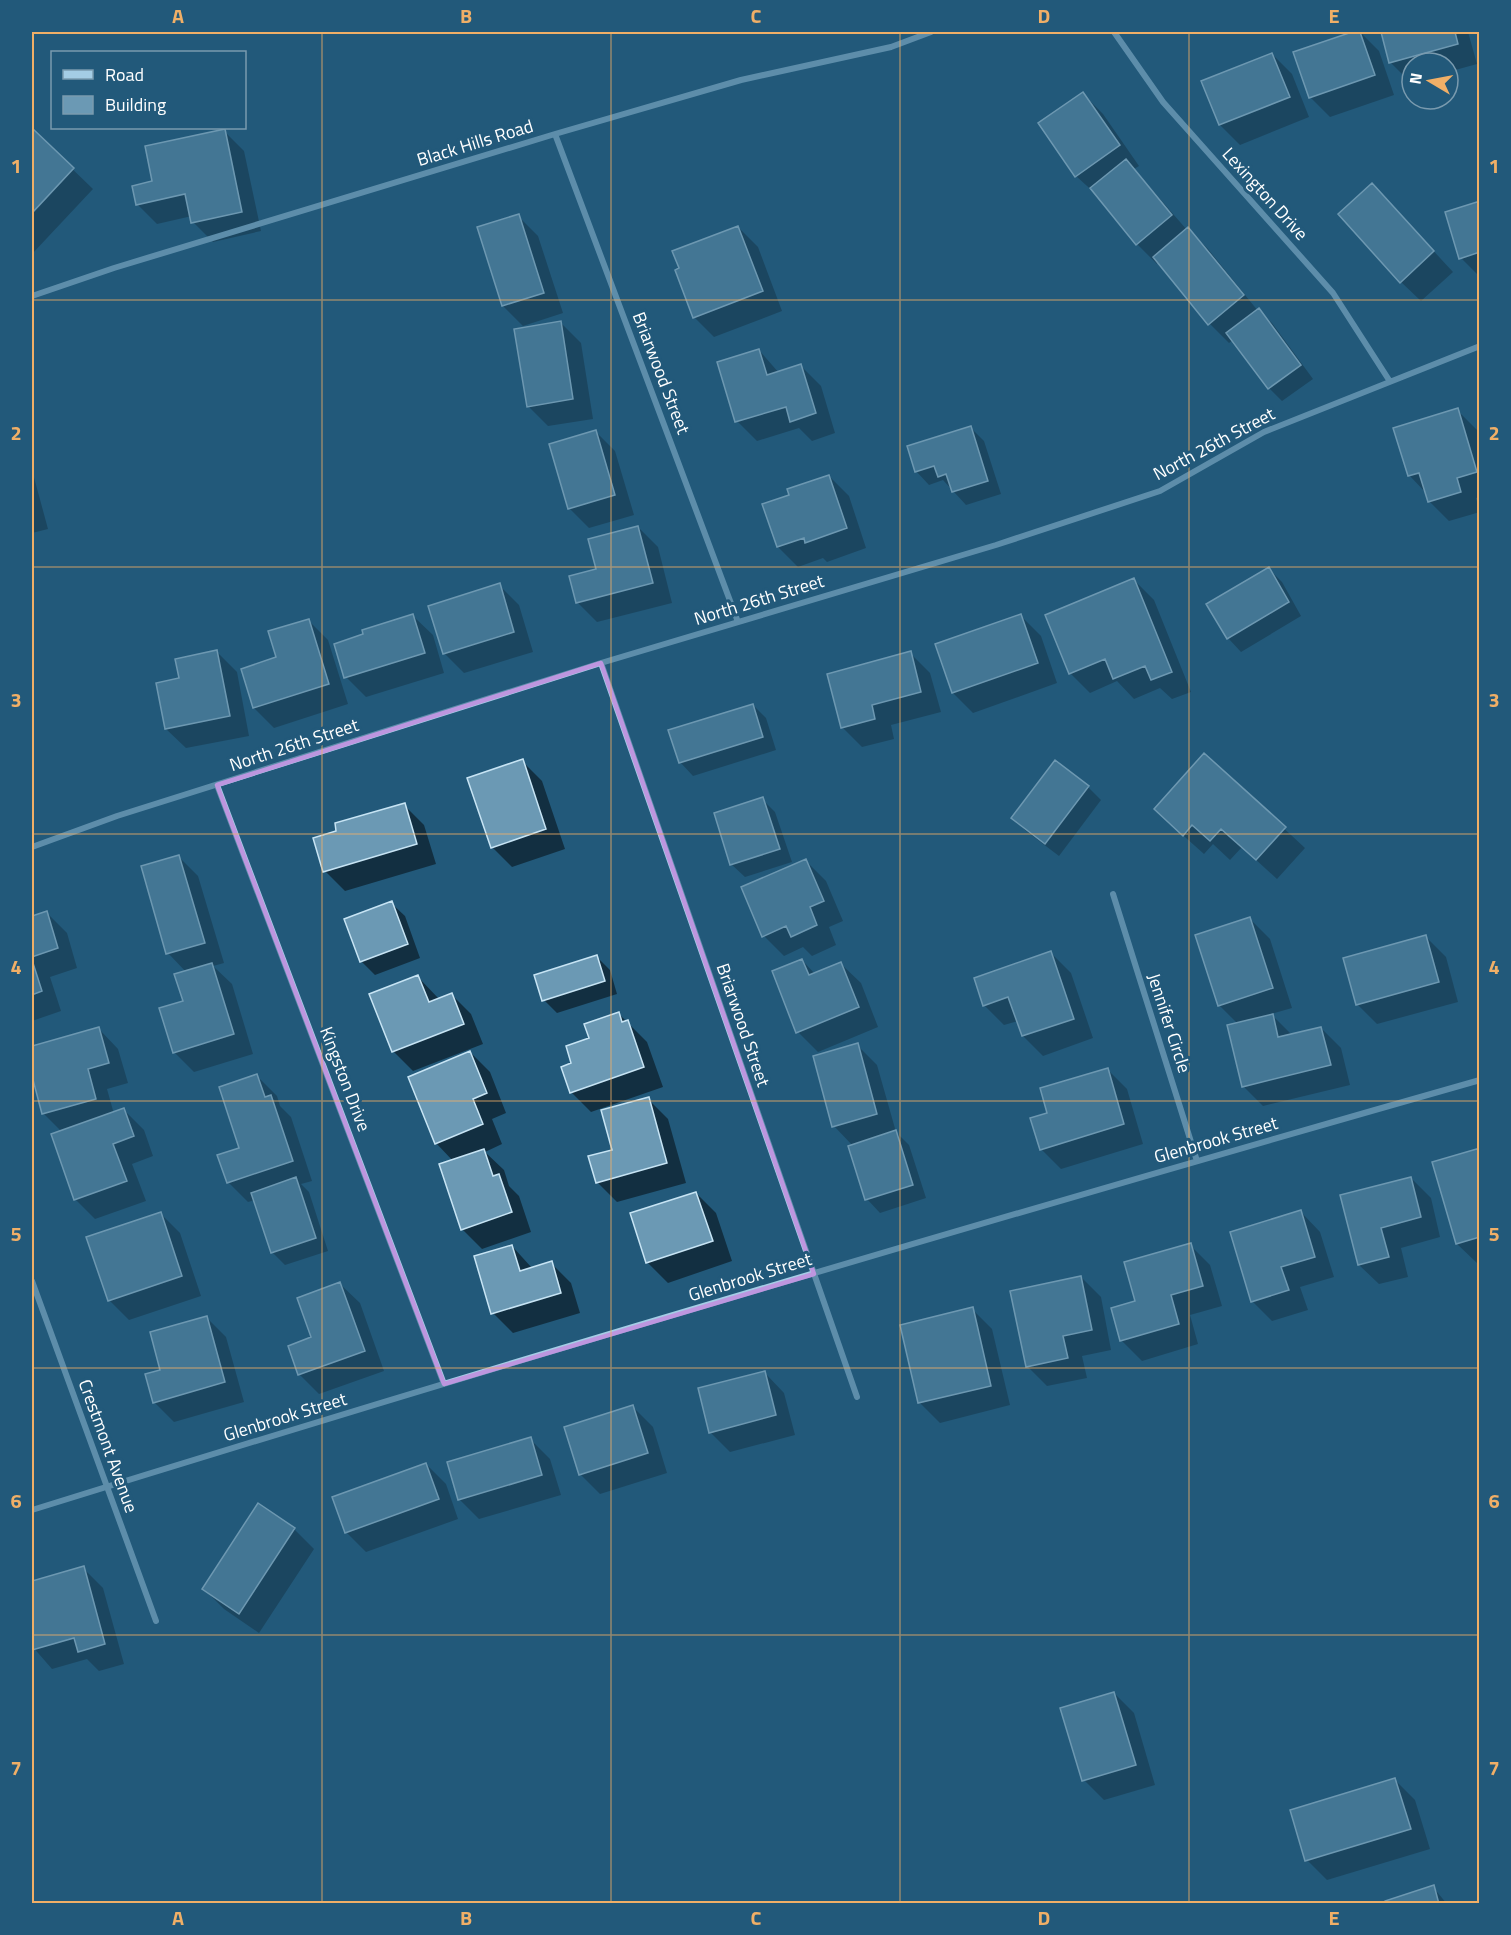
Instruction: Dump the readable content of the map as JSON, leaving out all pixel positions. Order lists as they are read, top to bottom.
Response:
{
  "streets": {
    "street": [
      "Black Hills Road",
      "Lexington Drive",
      "Briarwood Street",
      "North 26th Street",
      "Jennifer Circle",
      "Kingston Drive",
      "Glenbrook Street",
      "Crestmont Avenue"
    ]
  },
  "crossings": [
    ["Black Hills Road", "Briarwood Street"],
    ["Lexington Drive", "North 26th Street"],
    ["Briarwood Street", "North 26th Street"],
    ["Briarwood Street", "Glenbrook Street"],
    ["North 26th Street", "Kingston Drive"],
    ["Jennifer Circle", "Glenbrook Street"],
    ["Kingston Drive", "Glenbrook Street"],
    ["Glenbrook Street", "Crestmont Avenue"]
  ],
  "legend": ["Road", "Building"],
  "north": "left",
  "grid": {
    "columns": [
      "A",
      "B",
      "C",
      "D",
      "E"
    ],
    "rows": [
      "1",
      "2",
      "3",
      "4",
      "5",
      "6",
      "7"
    ]
  }
}
